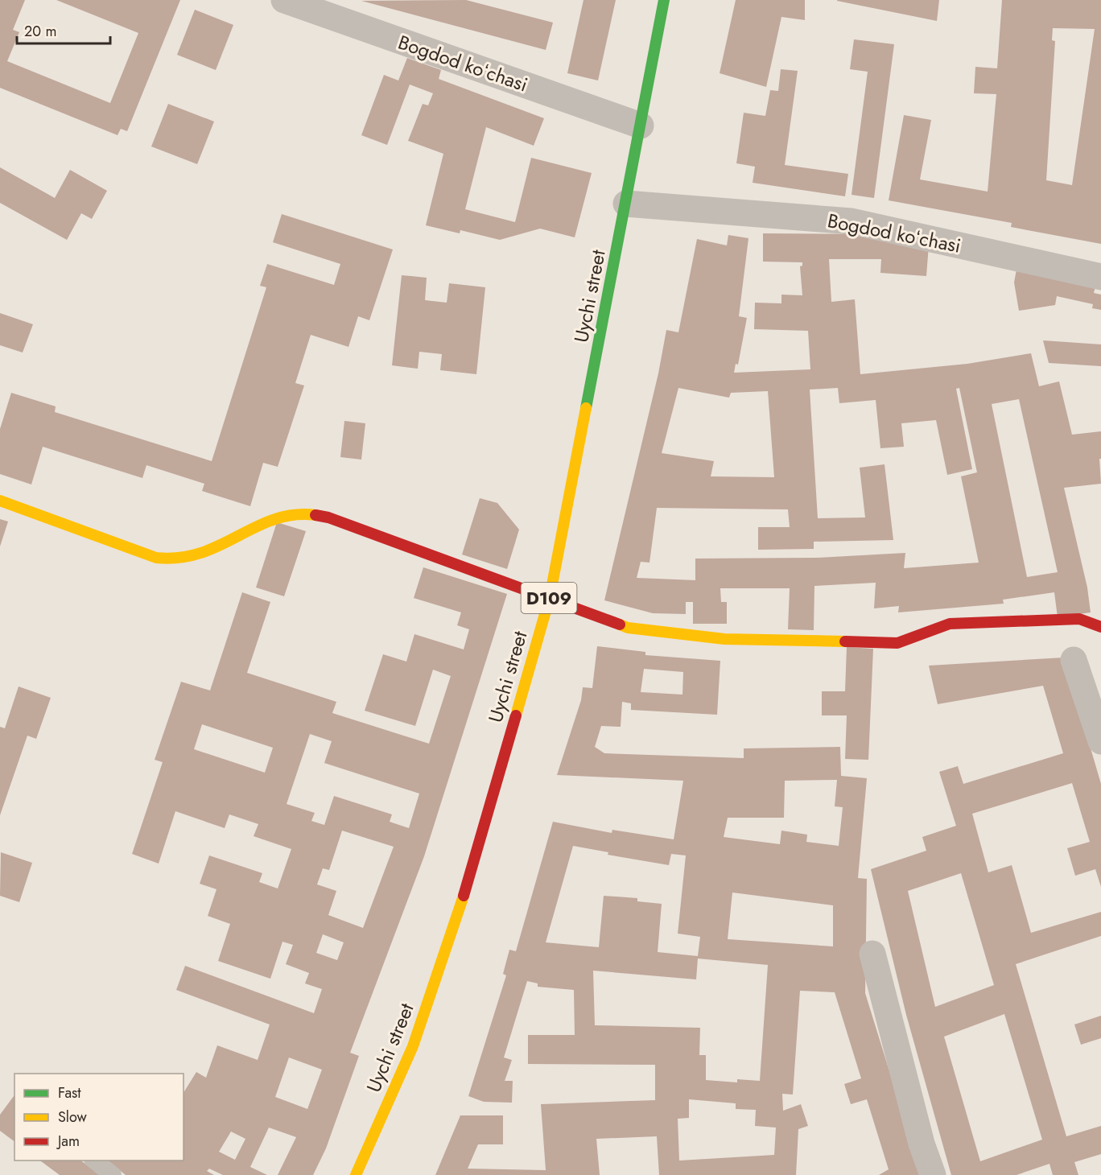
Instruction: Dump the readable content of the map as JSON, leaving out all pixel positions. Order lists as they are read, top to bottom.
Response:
{
  "streets": {
    "main road": ["Uychi street", "D109"],
    "street": ["Bogdod koʻchasi"]
  },
  "crossings": [
    ["Bogdod koʻchasi", "Uychi street"]
  ],
  "legend": ["Fast", "Slow", "Jam"],
  "scale_bar": "20 m"
}
